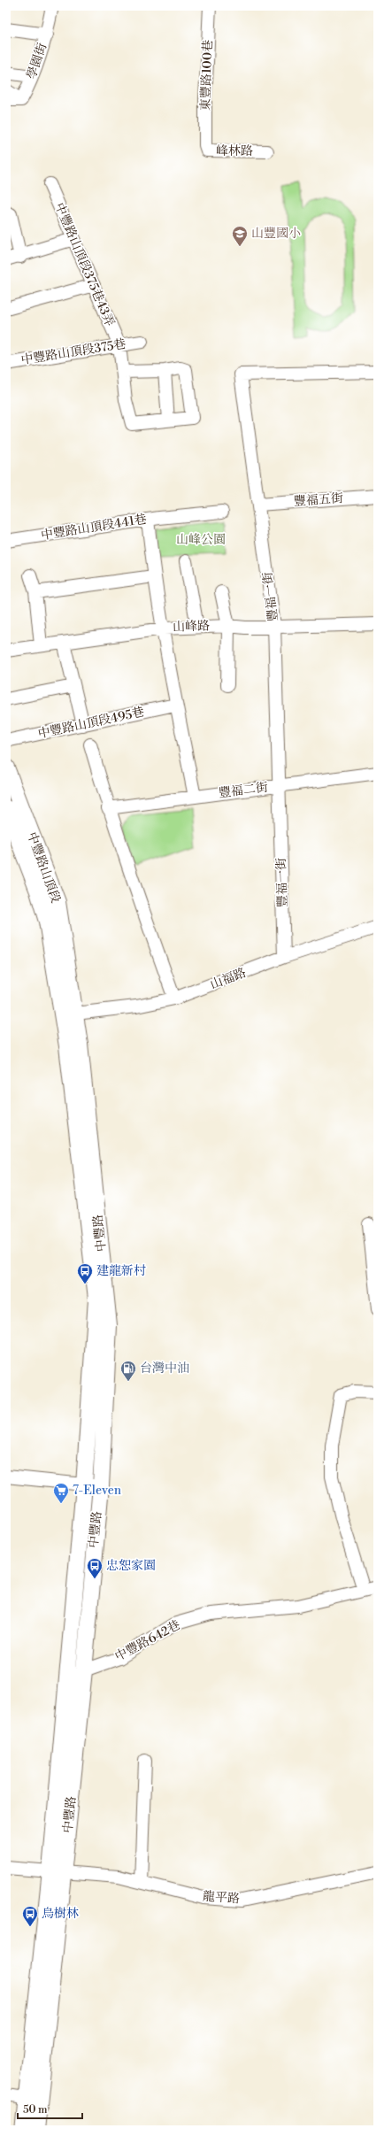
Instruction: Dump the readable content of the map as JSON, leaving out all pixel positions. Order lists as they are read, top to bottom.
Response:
{
  "streets": {
    "main road": ["中豐路山頂段", "中豐路"],
    "street": [
      "學園街",
      "東豐路100巷",
      "峰林路",
      "中豐路山頂段375巷43弄",
      "中豐路山頂段375巷",
      "豐福五街",
      "中豐路山頂段441巷",
      "豐福一街",
      "山峰路",
      "中豐路山頂段495巷",
      "豐福二街",
      "山福路",
      "中豐路642巷",
      "龍平路"
    ]
  },
  "crossings": [
    ["東豐路100巷", "峰林路"],
    ["中豐路山頂段375巷43弄", "中豐路山頂段375巷"],
    ["豐福五街", "豐福一街"],
    ["豐福一街", "山峰路"],
    ["豐福一街", "豐福二街"],
    ["豐福一街", "山福路"],
    ["中豐路山頂段", "山福路"],
    ["中豐路山頂段", "中豐路"],
    ["山福路", "中豐路"],
    ["中豐路", "中豐路642巷"],
    ["中豐路", "龍平路"]
  ],
  "parks": ["山峰公園"],
  "places": {
    "school or university": ["山豐國小"],
    "bus stop": ["建龍新村", "忠恕家園", "烏樹林"],
    "fuel station": ["台灣中油"],
    "supermarket": ["7-Eleven"]
  },
  "scale_bar": "50 m"
}
